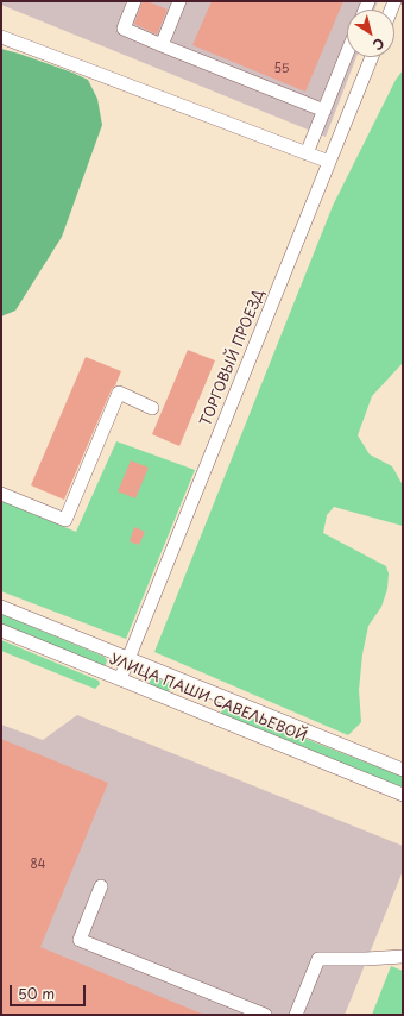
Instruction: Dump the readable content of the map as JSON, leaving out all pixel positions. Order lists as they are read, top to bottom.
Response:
{
  "streets": {
    "street": ["ТОРГОВЫЙ ПРОЕЗД", "УЛИЦА ПАШИ САВЕЛЬЕВОЙ"]
  },
  "crossings": [
    ["ТОРГОВЫЙ ПРОЕЗД", "УЛИЦА ПАШИ САВЕЛЬЕВОЙ"]
  ],
  "house_numbers": ["55", "84"],
  "scale_bar": "50 m",
  "north": "bottom right"
}
